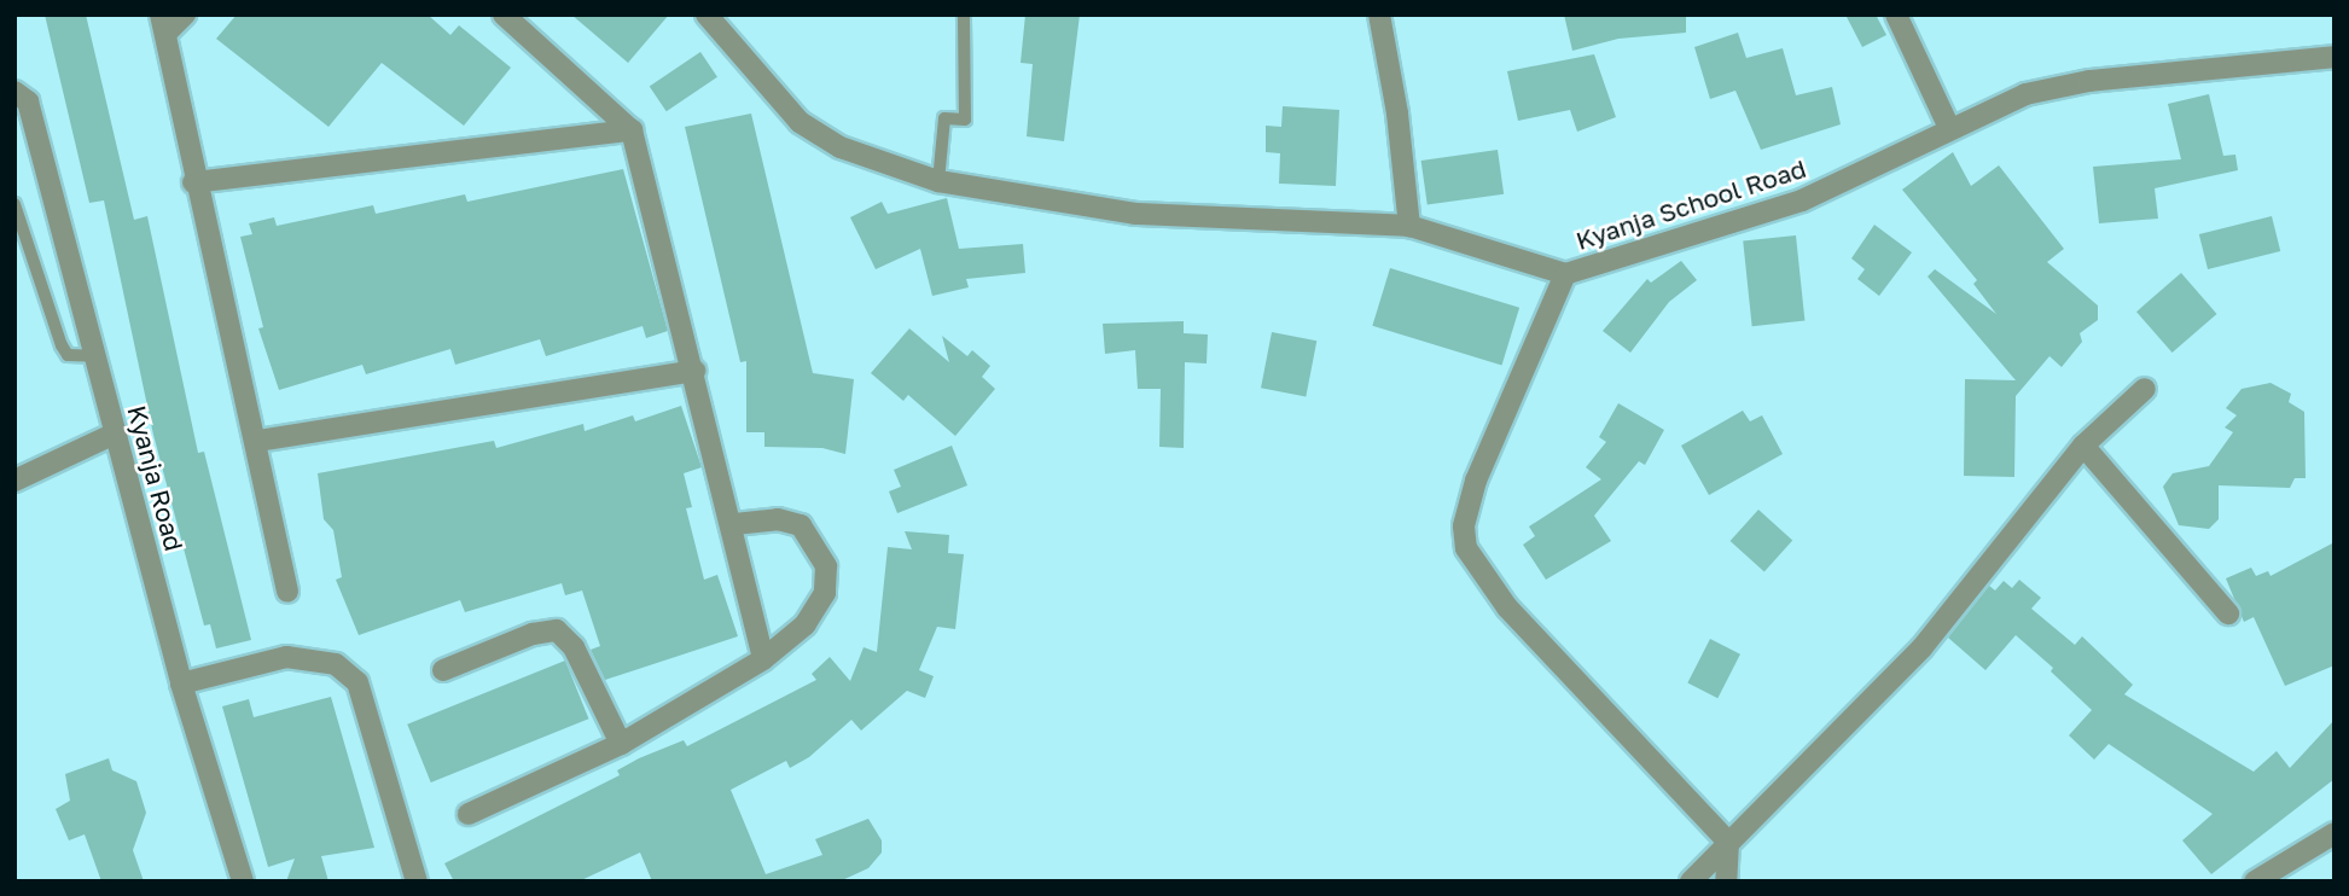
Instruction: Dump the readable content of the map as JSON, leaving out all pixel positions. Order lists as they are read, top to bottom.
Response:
{
  "streets": {
    "street": ["Kyanja School Road", "Kyanja Road"]
  }
}
